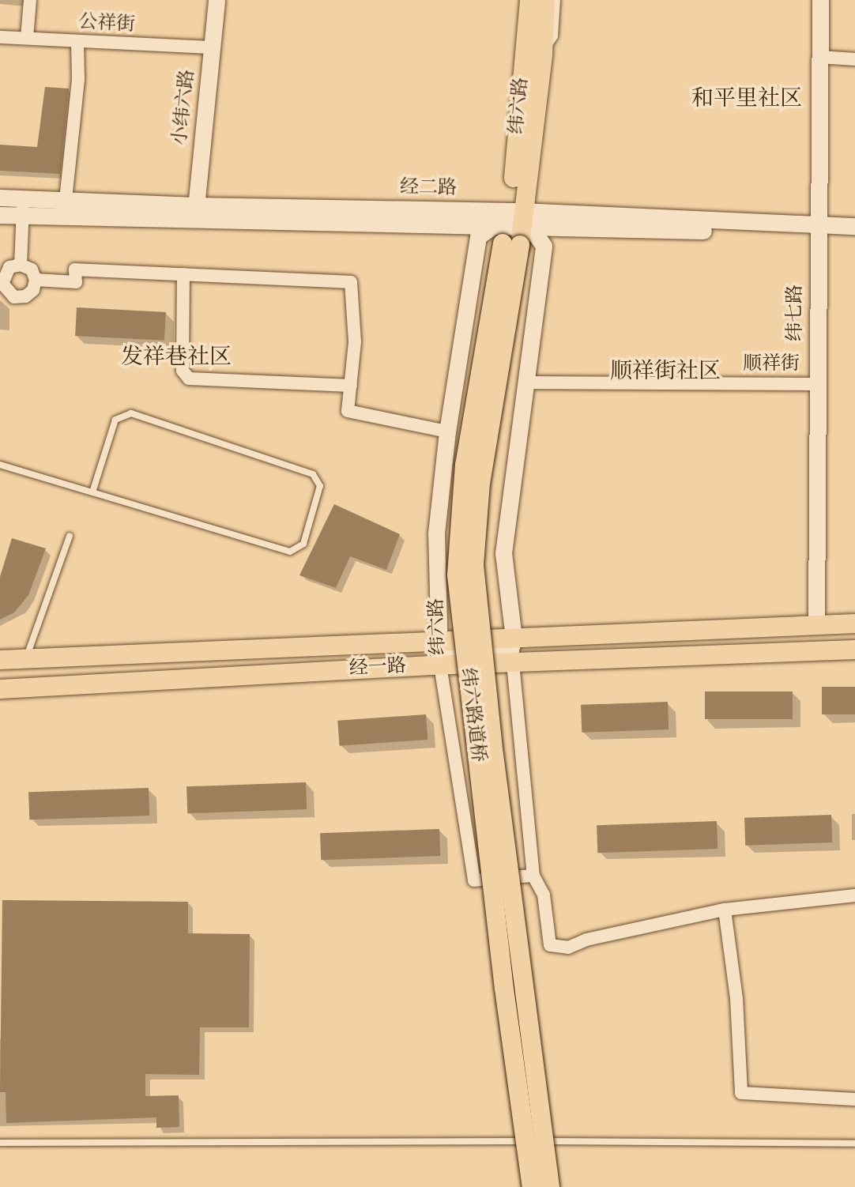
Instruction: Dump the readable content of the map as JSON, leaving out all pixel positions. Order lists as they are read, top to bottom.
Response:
{
  "streets": {
    "main road": ["纬六路", "经一路", "纬六路道桥"],
    "street": [
      "公祥街",
      "小纬六路",
      "经二路",
      "纬七路",
      "顺祥街"
    ]
  },
  "crossings": [
    ["公祥街", "小纬六路"],
    ["纬六路", "经二路"],
    ["纬六路", "经一路"],
    ["纬六路", "纬六路道桥"],
    ["小纬六路", "经二路"],
    ["经二路", "纬七路"],
    ["经二路", "纬六路道桥"],
    ["纬七路", "顺祥街"],
    ["纬七路", "经一路"]
  ],
  "districts": ["和平里社区", "发祥巷社区", "顺祥街社区"]
}
